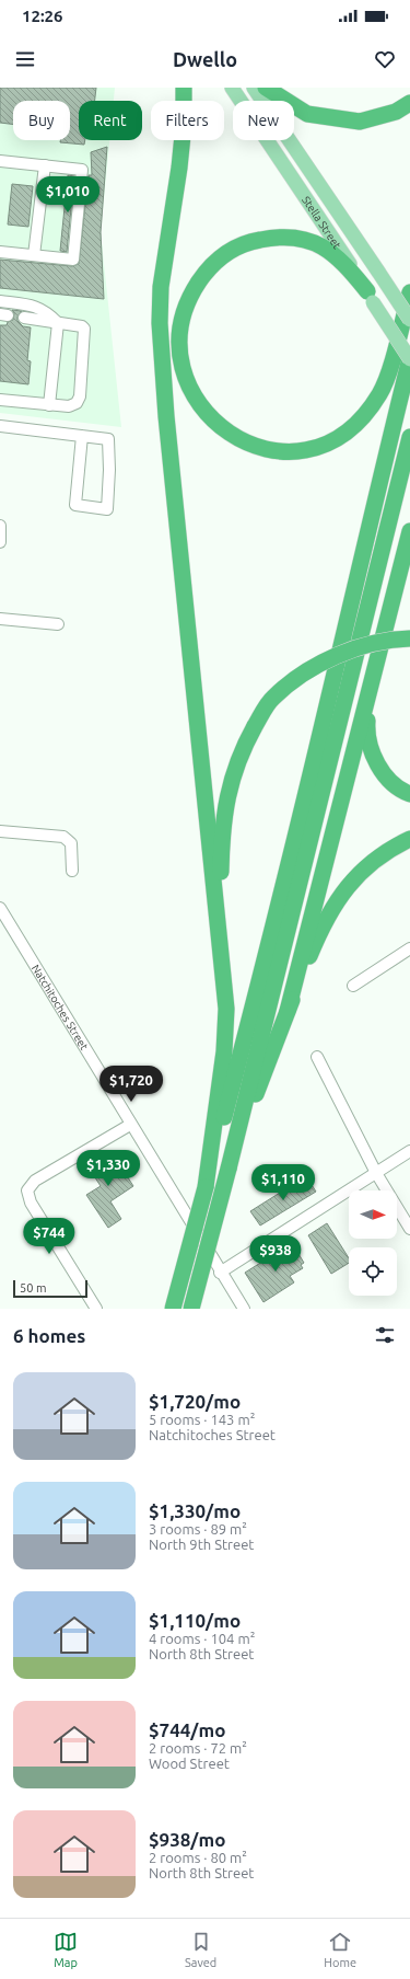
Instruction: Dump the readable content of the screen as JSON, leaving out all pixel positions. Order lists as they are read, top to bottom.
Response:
{
  "streets": {
    "main road": ["Stella Street"],
    "street": ["Natchitoches Street"]
  },
  "scale_bar": "50 m",
  "north": "right",
  "page": {
    "status": "12:26",
    "header": "Dwello",
    "chip": [
      "Buy",
      "Rent",
      "Filters",
      "New"
    ],
    "price": [
      "$1,010",
      "$1,720",
      "$1,330",
      "$1,110",
      "$744",
      "$938"
    ],
    "scale": "50 m",
    "heading": "6 homes",
    "list": [
      {
        "name": "$1,720/mo",
        "note": "5 rooms · 143 m² · Natchitoches Street"
      },
      {
        "name": "$1,330/mo",
        "note": "3 rooms · 89 m² · North 9th Street"
      },
      {
        "name": "$1,110/mo",
        "note": "4 rooms · 104 m² · North 8th Street"
      },
      {
        "name": "$744/mo",
        "note": "2 rooms · 72 m² · Wood Street"
      },
      {
        "name": "$938/mo",
        "note": "2 rooms · 80 m² · North 8th Street"
      }
    ],
    "tabs": ["Map", "Saved", "Home"]
  }
}
